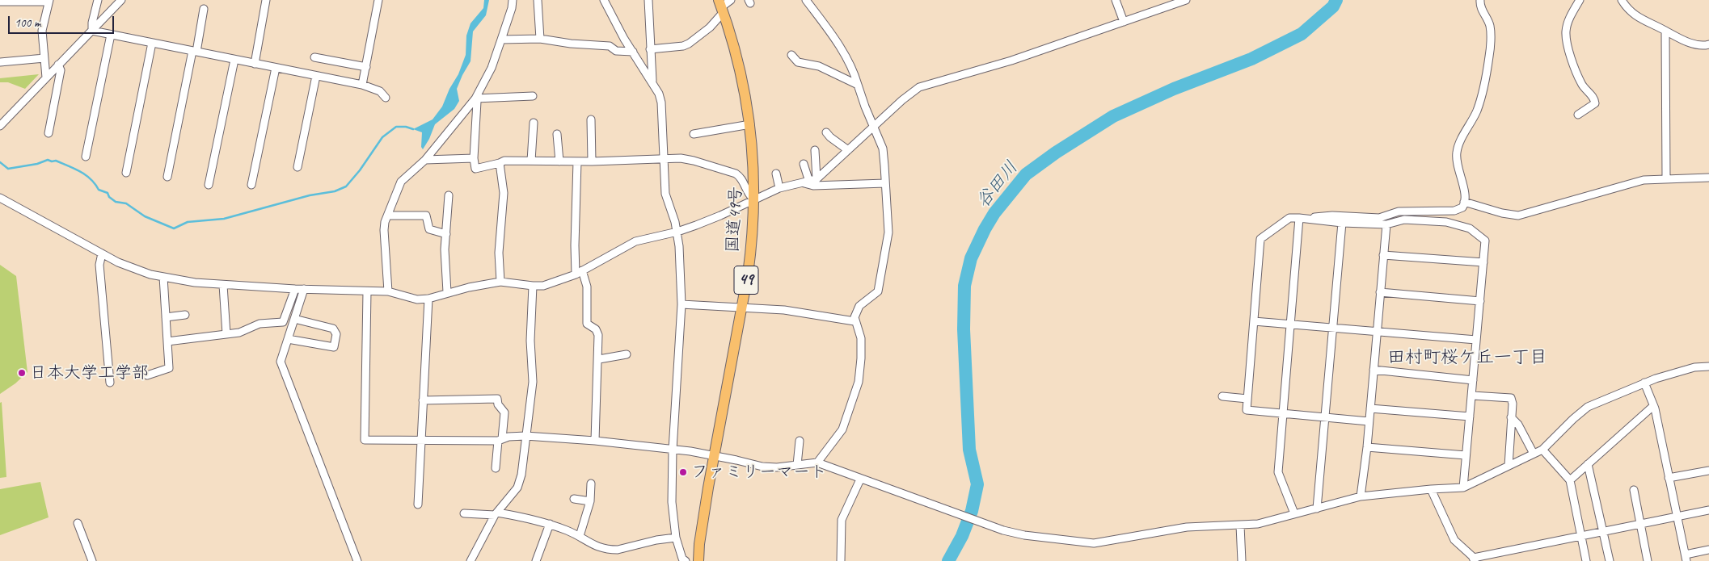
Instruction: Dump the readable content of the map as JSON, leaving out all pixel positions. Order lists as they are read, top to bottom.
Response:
{
  "streets": {
    "highway": ["国道49号", "49"]
  },
  "districts": ["田村町桜ケ丘一丁目"],
  "water": ["谷田川"],
  "places": ["日本大学工学部", "ファミリーマート"],
  "scale_bar": "100 m"
}
